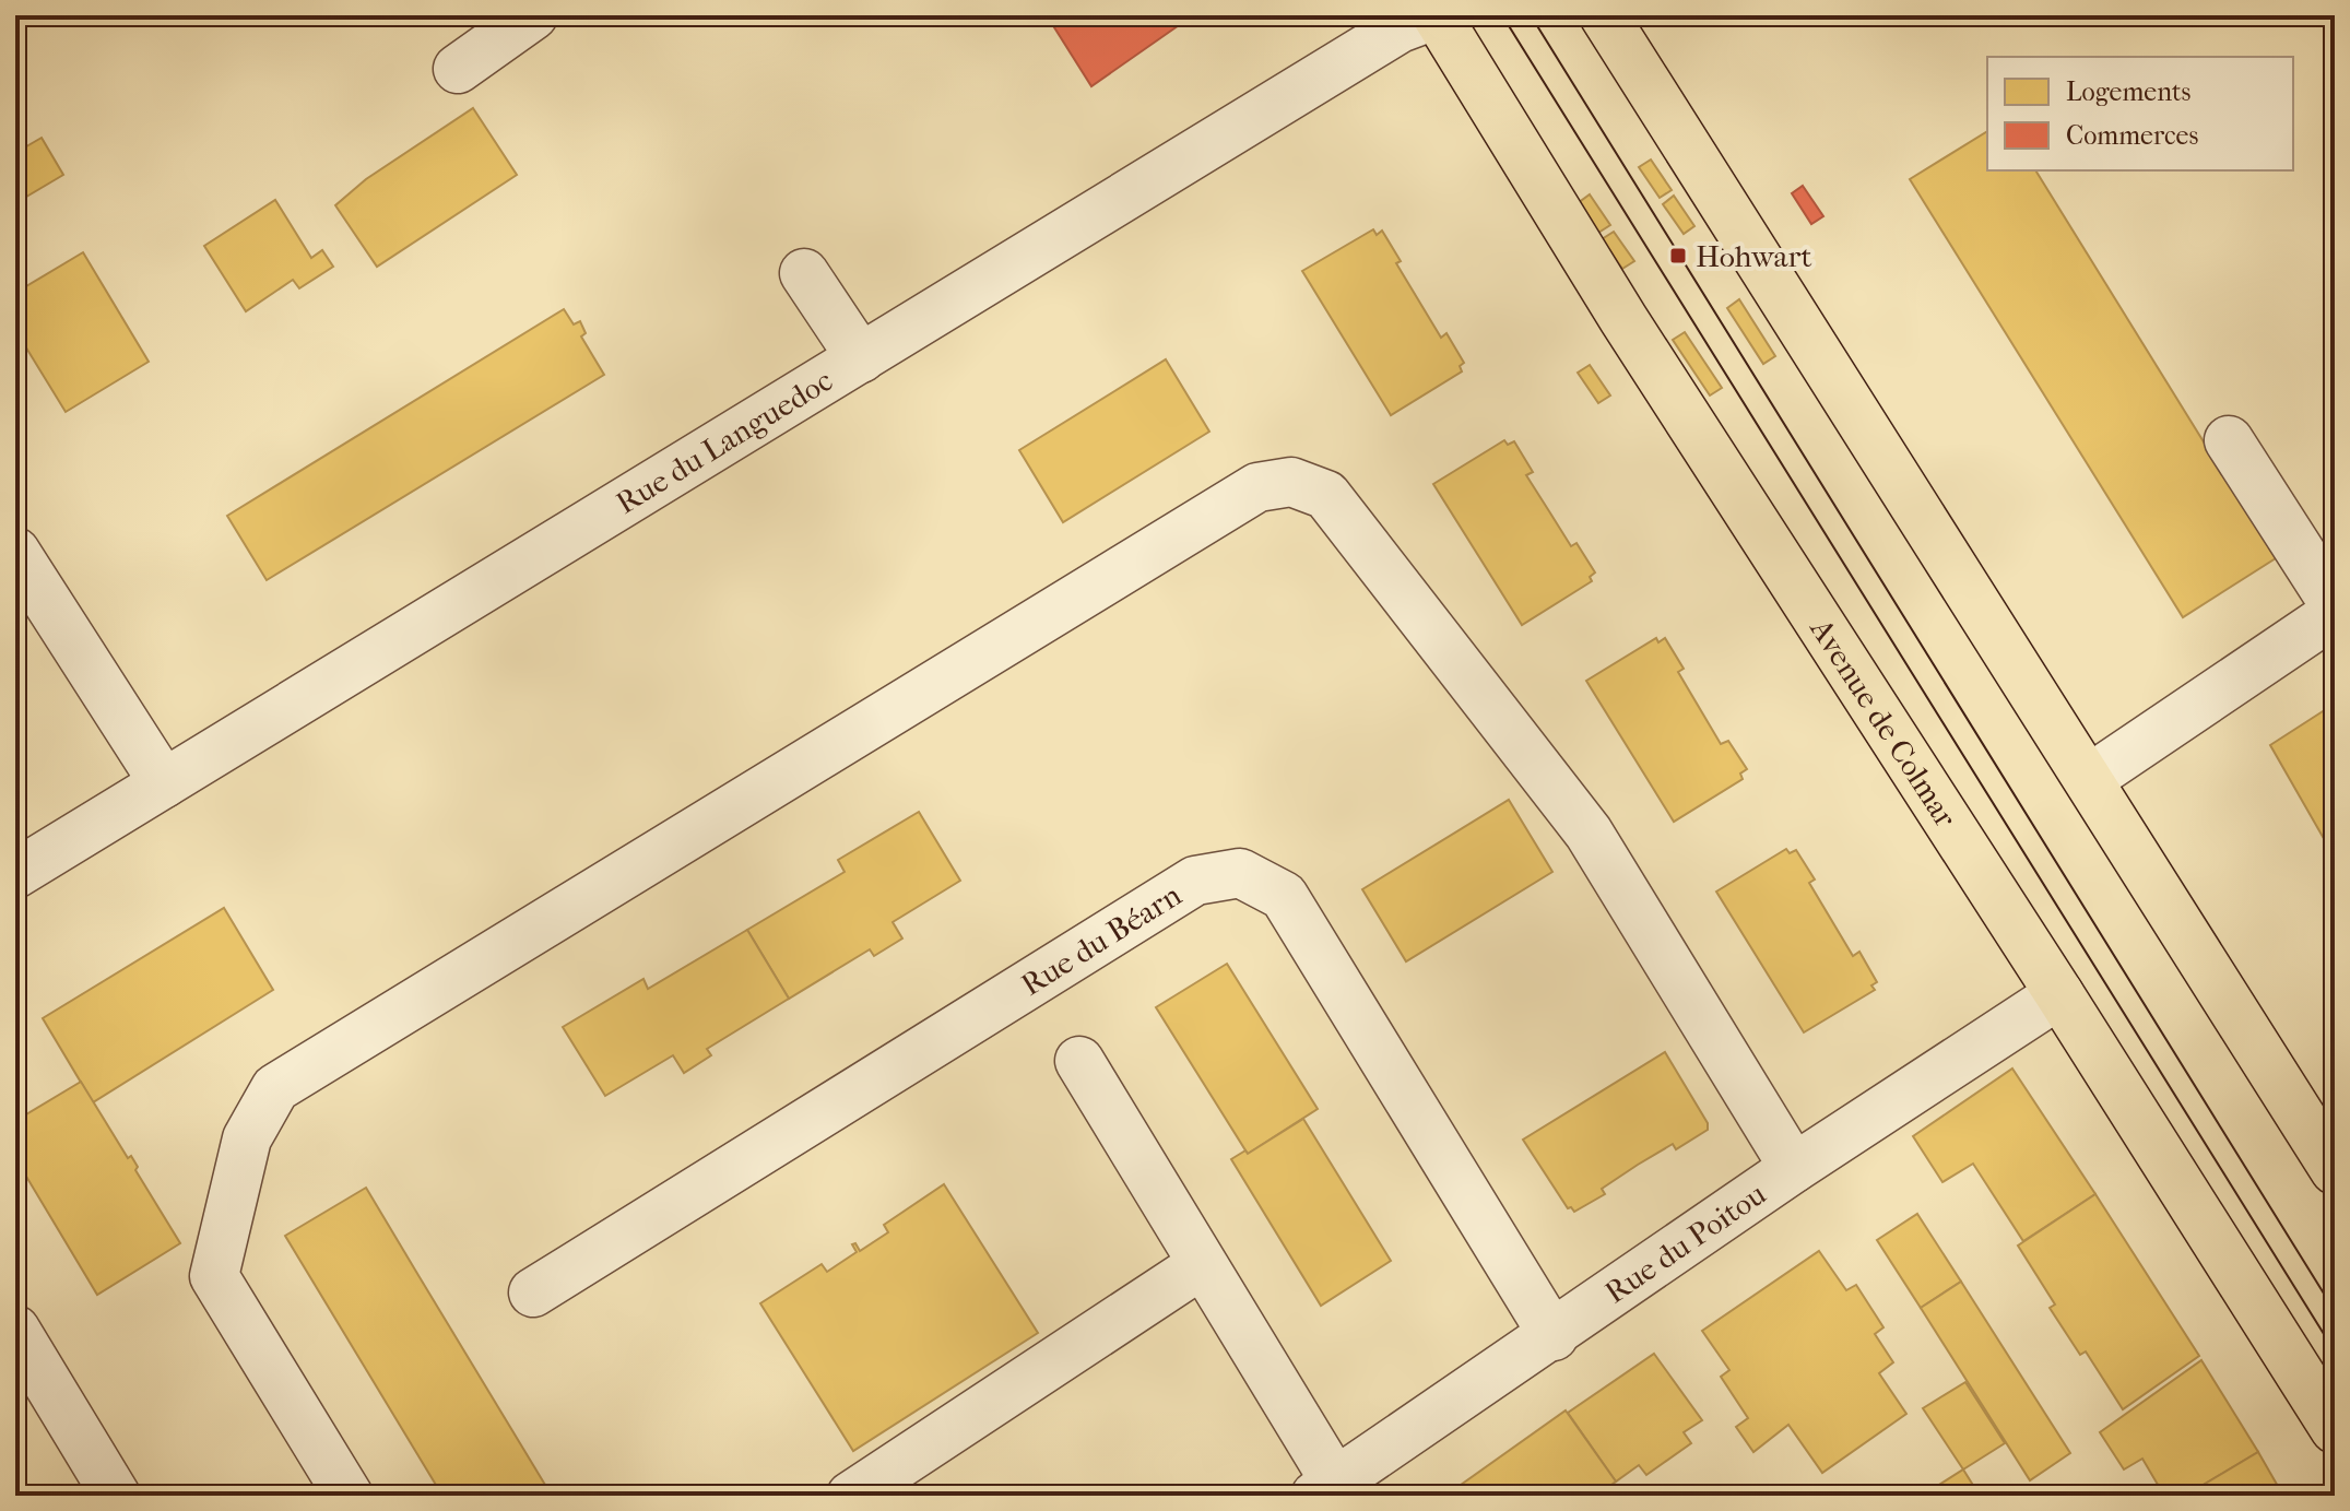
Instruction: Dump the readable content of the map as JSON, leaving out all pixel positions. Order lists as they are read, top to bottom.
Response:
{
  "streets": {
    "main road": ["Avenue de Colmar"],
    "street": ["Rue du Languedoc", "Rue du Béarn", "Rue du Poitou"]
  },
  "crossings": [
    ["Rue du Languedoc", "Avenue de Colmar"],
    ["Avenue de Colmar", "Rue du Poitou"],
    ["Rue du Béarn", "Rue du Poitou"]
  ],
  "places": {
    "transit": ["Hohwart"]
  },
  "legend": ["Logements", "Commerces"]
}
